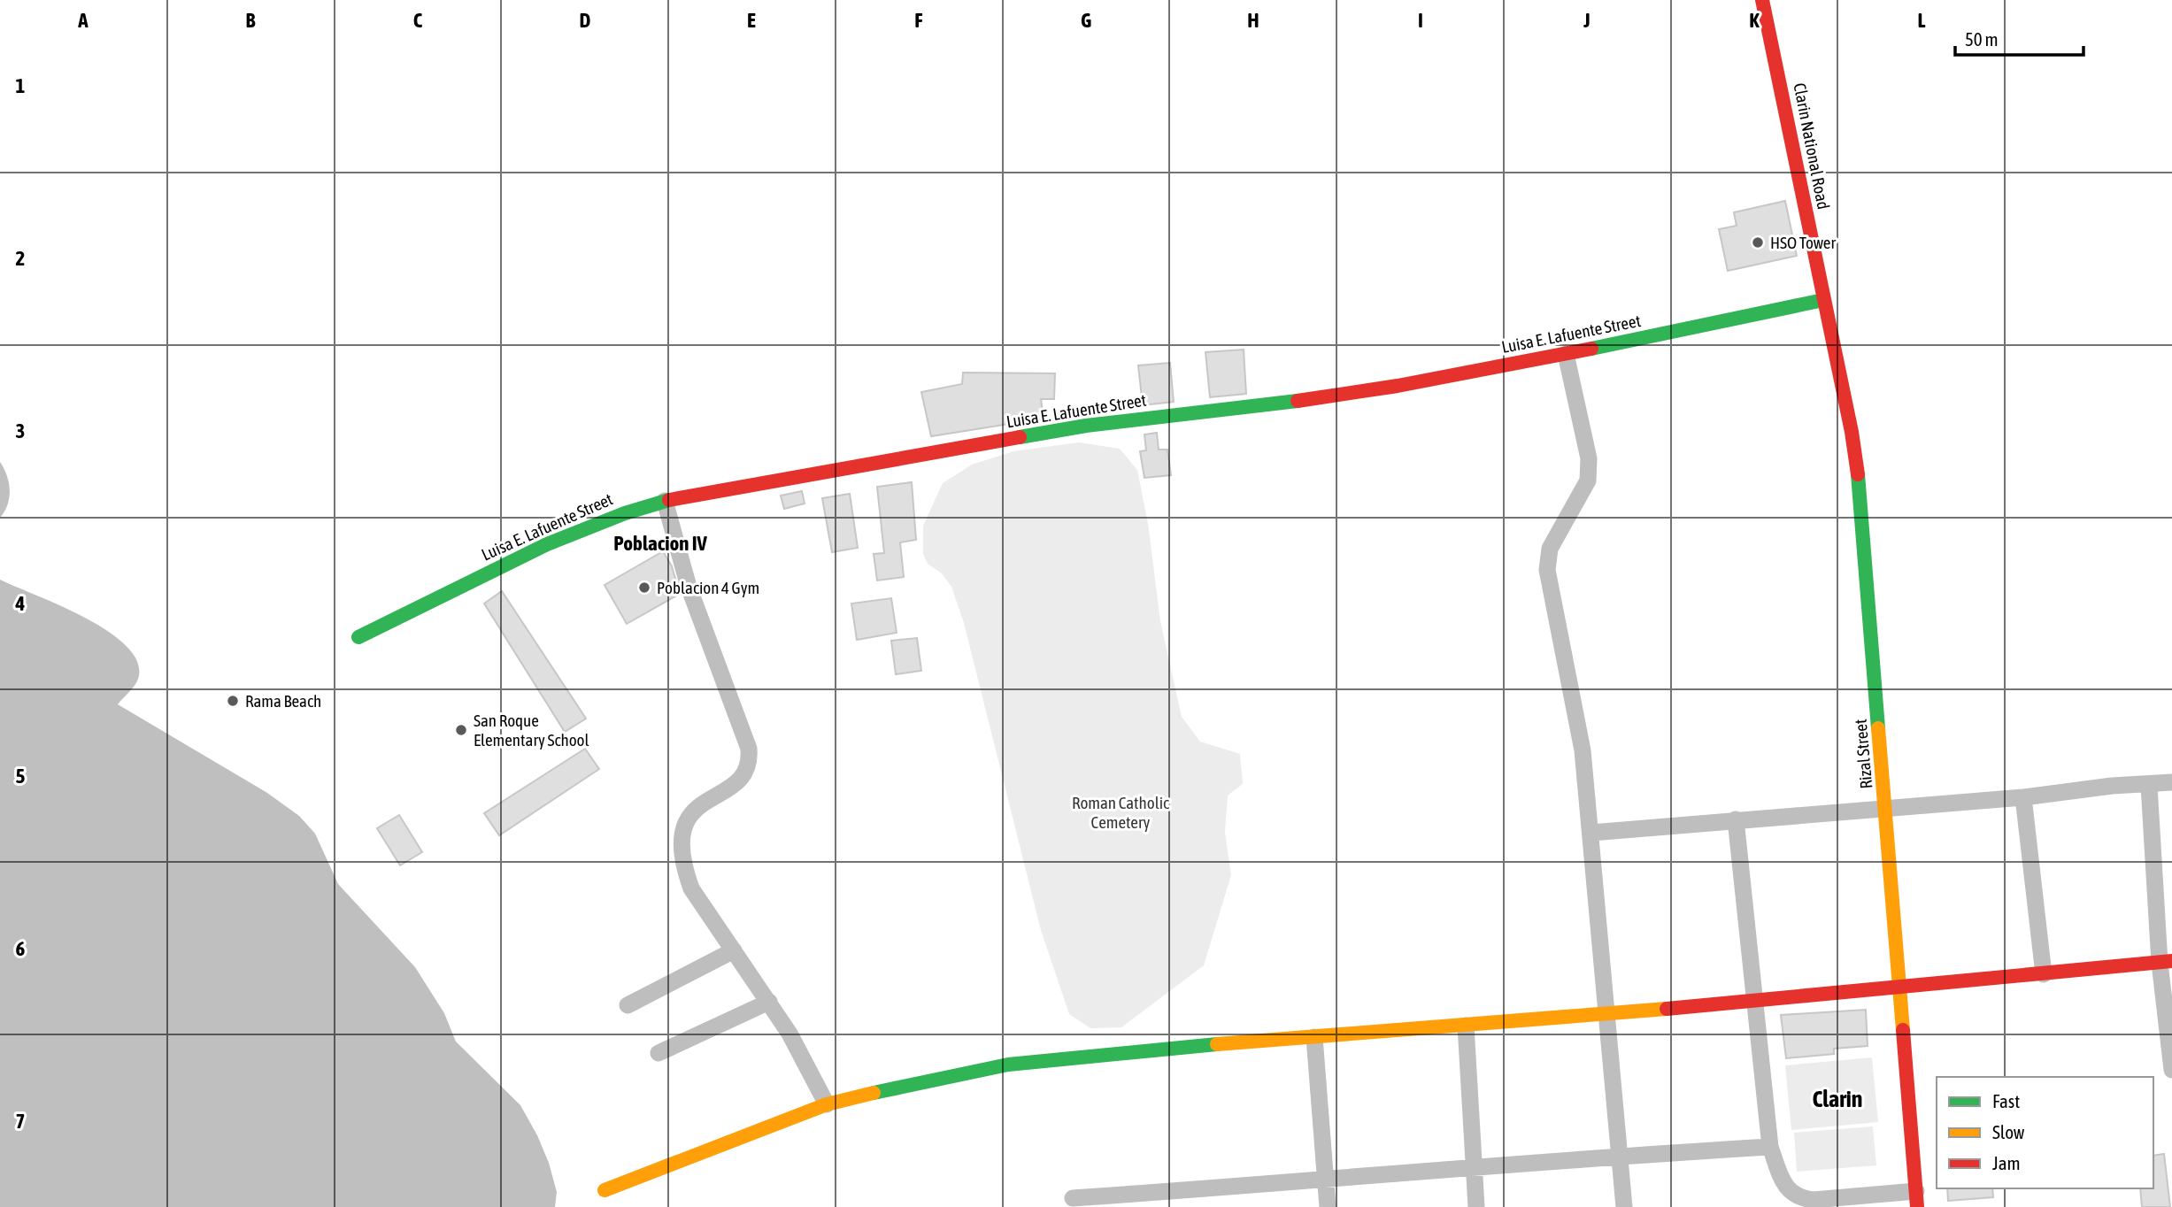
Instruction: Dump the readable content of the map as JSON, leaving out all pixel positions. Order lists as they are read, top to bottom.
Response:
{
  "streets": {
    "street": ["Clarin National Road", "Luisa E. Lafuente Street", "Rizal Street"]
  },
  "crossings": [
    ["Clarin National Road", "Luisa E. Lafuente Street"],
    ["Clarin National Road", "Rizal Street"],
    ["Luisa E. Lafuente Street", "Rizal Street"]
  ],
  "districts": ["Poblacion IV", "Clarin"],
  "parks": ["Roman Catholic Cemetery"],
  "places": [
    "HSO Tower",
    "Poblacion 4 Gym",
    "Rama Beach",
    "San Roque Elementary School"
  ],
  "legend": ["Fast", "Slow", "Jam"],
  "scale_bar": "50 m",
  "grid": {
    "columns": [
      "A",
      "B",
      "C",
      "D",
      "E",
      "F",
      "G",
      "H",
      "I",
      "J",
      "K",
      "L"
    ],
    "rows": [
      "1",
      "2",
      "3",
      "4",
      "5",
      "6",
      "7"
    ]
  }
}
